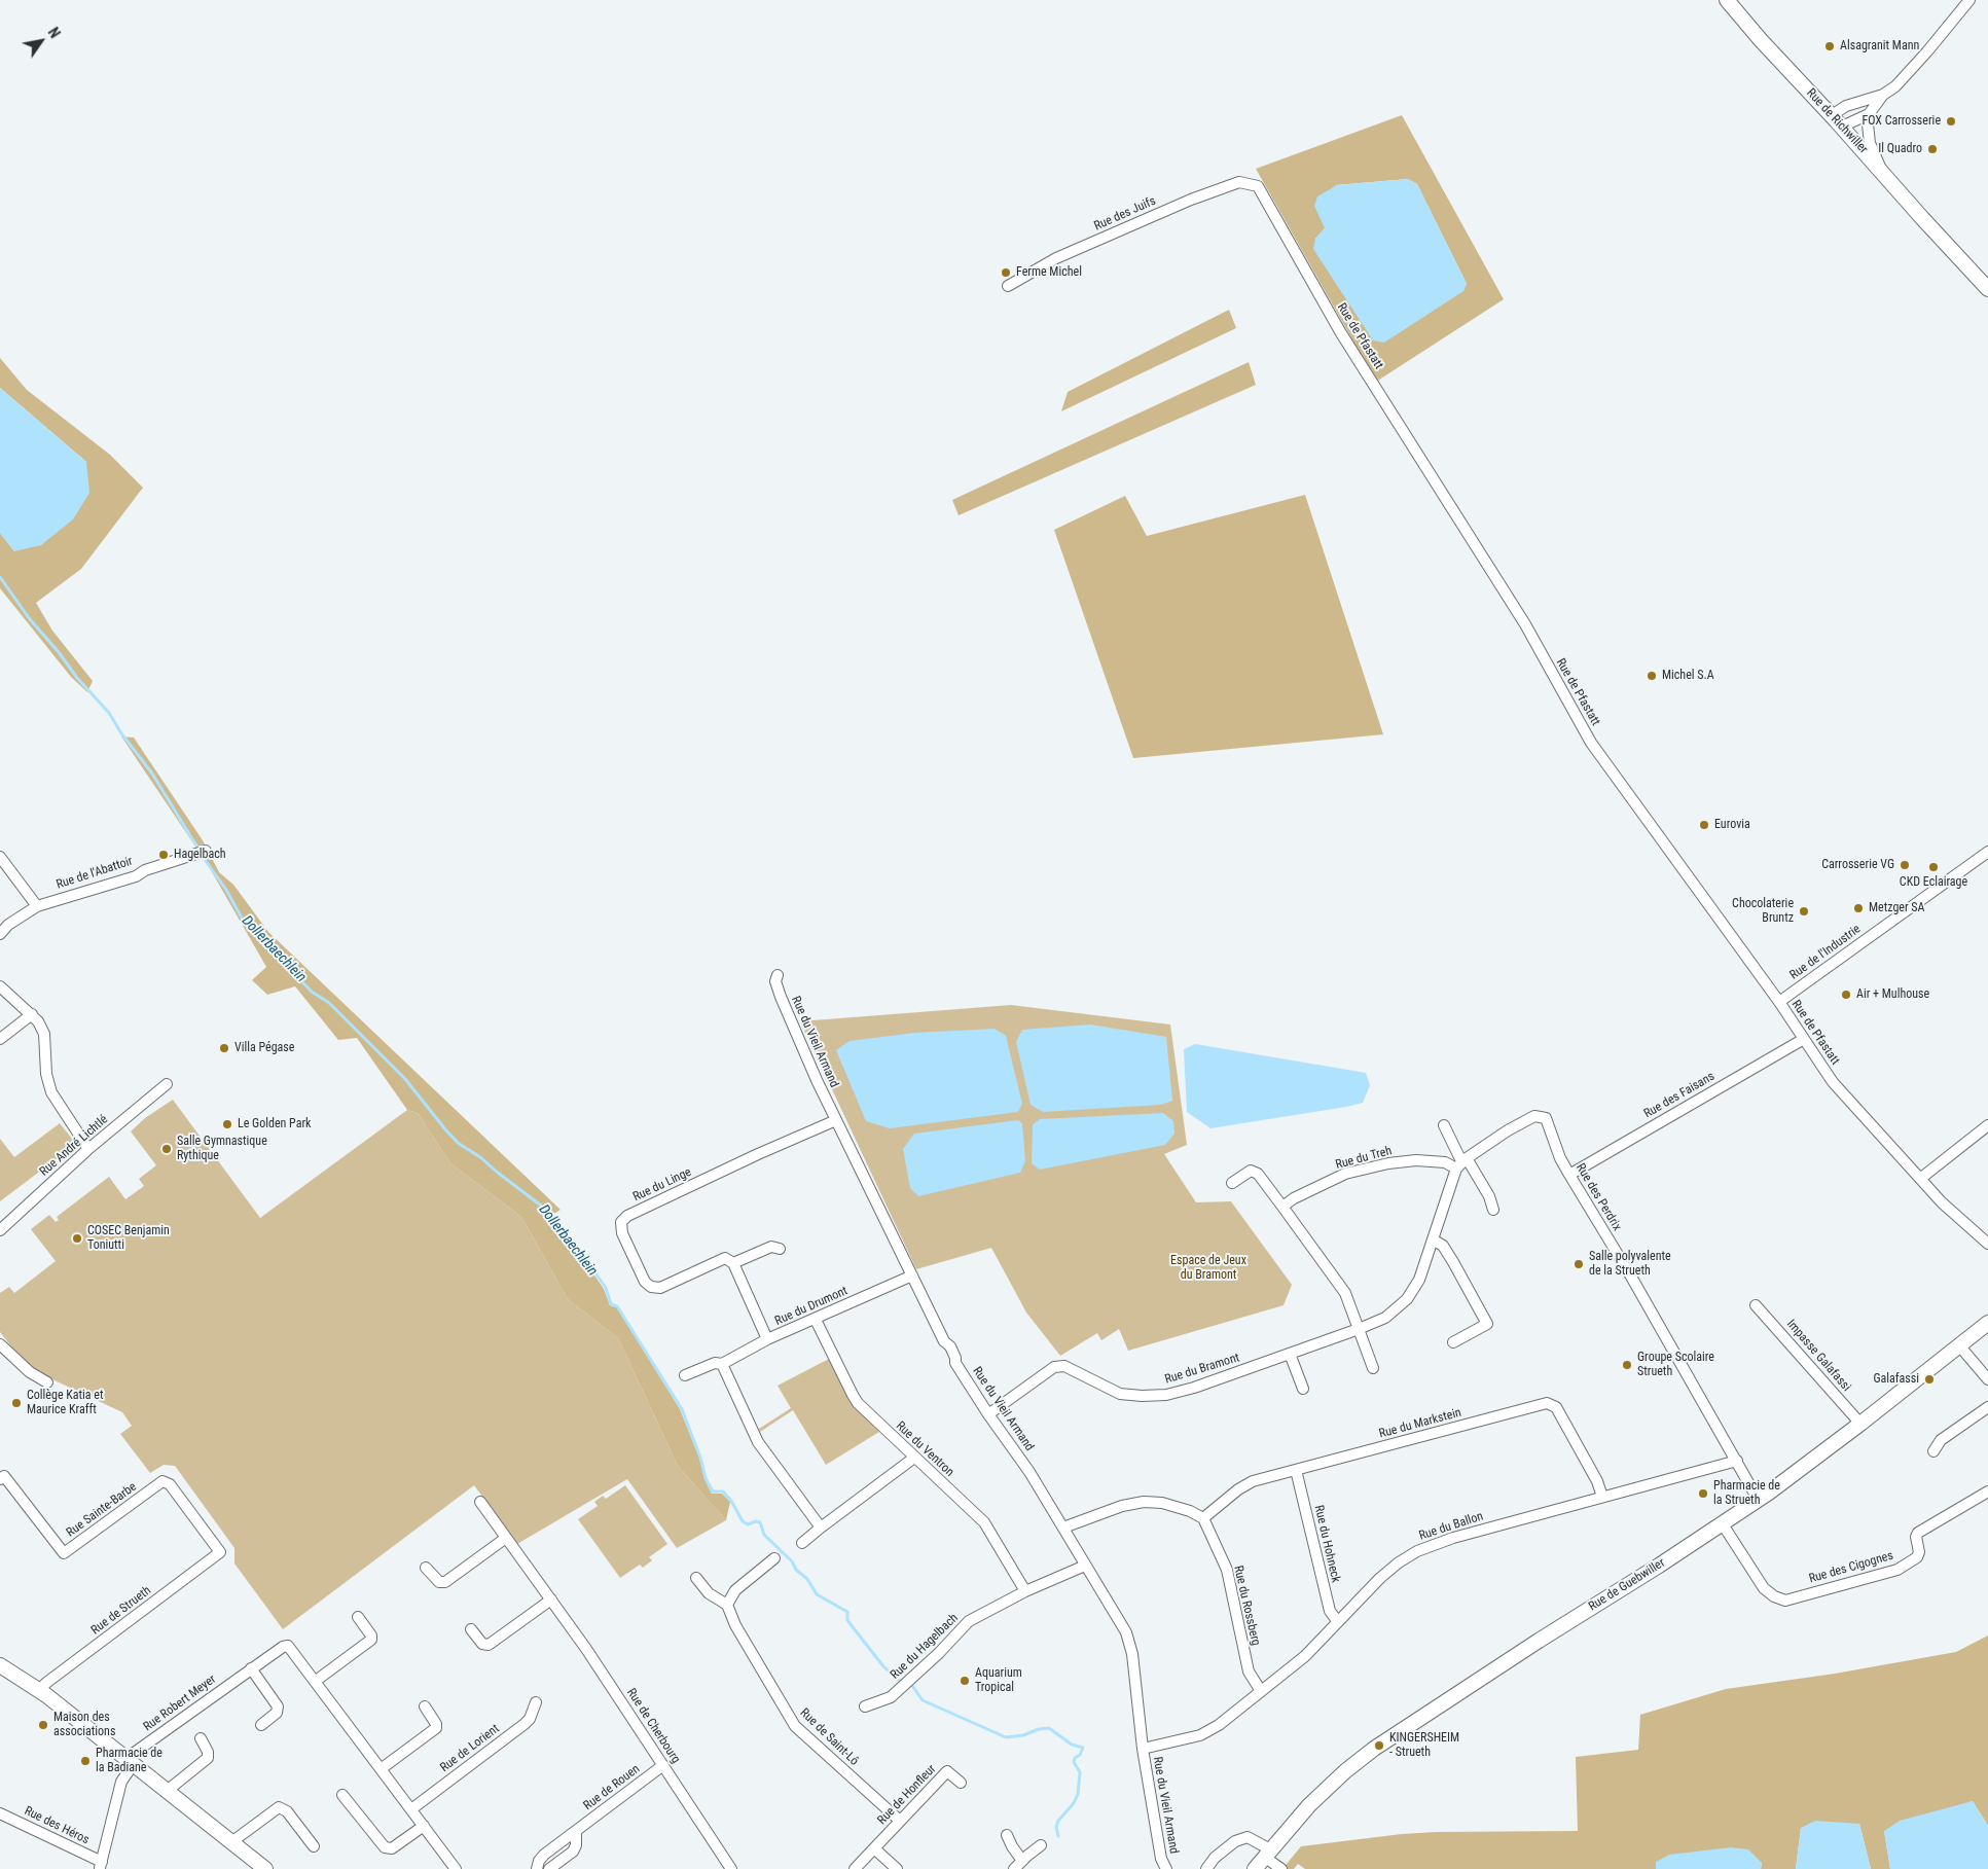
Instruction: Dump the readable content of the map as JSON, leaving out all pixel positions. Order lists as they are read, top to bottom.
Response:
{
  "streets": {
    "main road": ["Rue de Richwiller", "Rue de Guebwiller"],
    "street": [
      "Rue des Juifs",
      "Rue de Pfastatt",
      "Rue de l'Abattoir",
      "Rue de l'Industrie",
      "Rue du Vieil Armand",
      "Rue des Faisans",
      "Rue André Lichtlé",
      "Rue du Treh",
      "Rue du Linge",
      "Rue des Perdrix",
      "Rue du Drumont",
      "Impasse Galafassi",
      "Rue du Bramont",
      "Rue du Markstein",
      "Rue du Ventron",
      "Rue Sainte-Barbe",
      "Rue du Ballon",
      "Rue du Hohneck",
      "Rue des Cigognes",
      "Rue du Rossberg",
      "Rue de Strueth",
      "Rue du Hagelbach",
      "Rue Robert Meyer",
      "Rue de Cherbourg",
      "Rue de Saint-Lô",
      "Rue de Lorient",
      "Rue de Rouen",
      "Rue de Honfleur",
      "Rue des Héros"
    ]
  },
  "crossings": [
    ["Rue des Juifs", "Rue de Pfastatt"],
    ["Rue de Pfastatt", "Rue de l'Industrie"],
    ["Rue de Pfastatt", "Rue des Faisans"],
    ["Rue du Vieil Armand", "Rue du Linge"],
    ["Rue du Vieil Armand", "Rue du Drumont"],
    ["Rue du Vieil Armand", "Rue du Bramont"],
    ["Rue du Vieil Armand", "Rue du Ballon"],
    ["Rue du Vieil Armand", "Rue du Hagelbach"],
    ["Rue des Faisans", "Rue des Perdrix"],
    ["Rue du Treh", "Rue des Perdrix"],
    ["Rue du Treh", "Rue du Bramont"],
    ["Rue des Perdrix", "Rue du Bramont"],
    ["Rue des Perdrix", "Rue du Ballon"],
    ["Rue des Perdrix", "Rue de Guebwiller"],
    ["Rue du Drumont", "Rue du Ventron"],
    ["Impasse Galafassi", "Rue de Guebwiller"],
    ["Rue du Markstein", "Rue du Ballon"],
    ["Rue du Markstein", "Rue du Hohneck"],
    ["Rue du Markstein", "Rue du Rossberg"],
    ["Rue du Ventron", "Rue du Hagelbach"],
    ["Rue Sainte-Barbe", "Rue de Strueth"],
    ["Rue du Ballon", "Rue du Hohneck"],
    ["Rue du Ballon", "Rue du Rossberg"],
    ["Rue des Cigognes", "Rue de Guebwiller"],
    ["Rue Robert Meyer", "Rue des Héros"],
    ["Rue de Cherbourg", "Rue de Rouen"],
    ["Rue de Saint-Lô", "Rue de Honfleur"]
  ],
  "water": ["Dollerbaechlein"],
  "parks": ["Espace de Jeux du Bramont"],
  "places": [
    "Alsagranit Mann",
    "FOX Carrosserie",
    "Il Quadro",
    "Ferme Michel",
    "Michel S.A",
    "Eurovia",
    "Hagelbach",
    "Carrosserie VG",
    "CKD Eclairage",
    "Metzger SA",
    "Chocolaterie Bruntz",
    "Air + Mulhouse",
    "Villa Pégase",
    "Le Golden Park",
    "Salle Gymnastique Rythique",
    "COSEC Benjamin Toniutti",
    "Salle polyvalente de la Strueth",
    "Groupe Scolaire Strueth",
    "Galafassi",
    "Collège Katia et Maurice Krafft",
    "Pharmacie de la Strueth",
    "Aquarium Tropical",
    "Maison des associations",
    "KINGERSHEIM - Strueth",
    "Pharmacie de la Badiane"
  ],
  "north": "top right"
}
